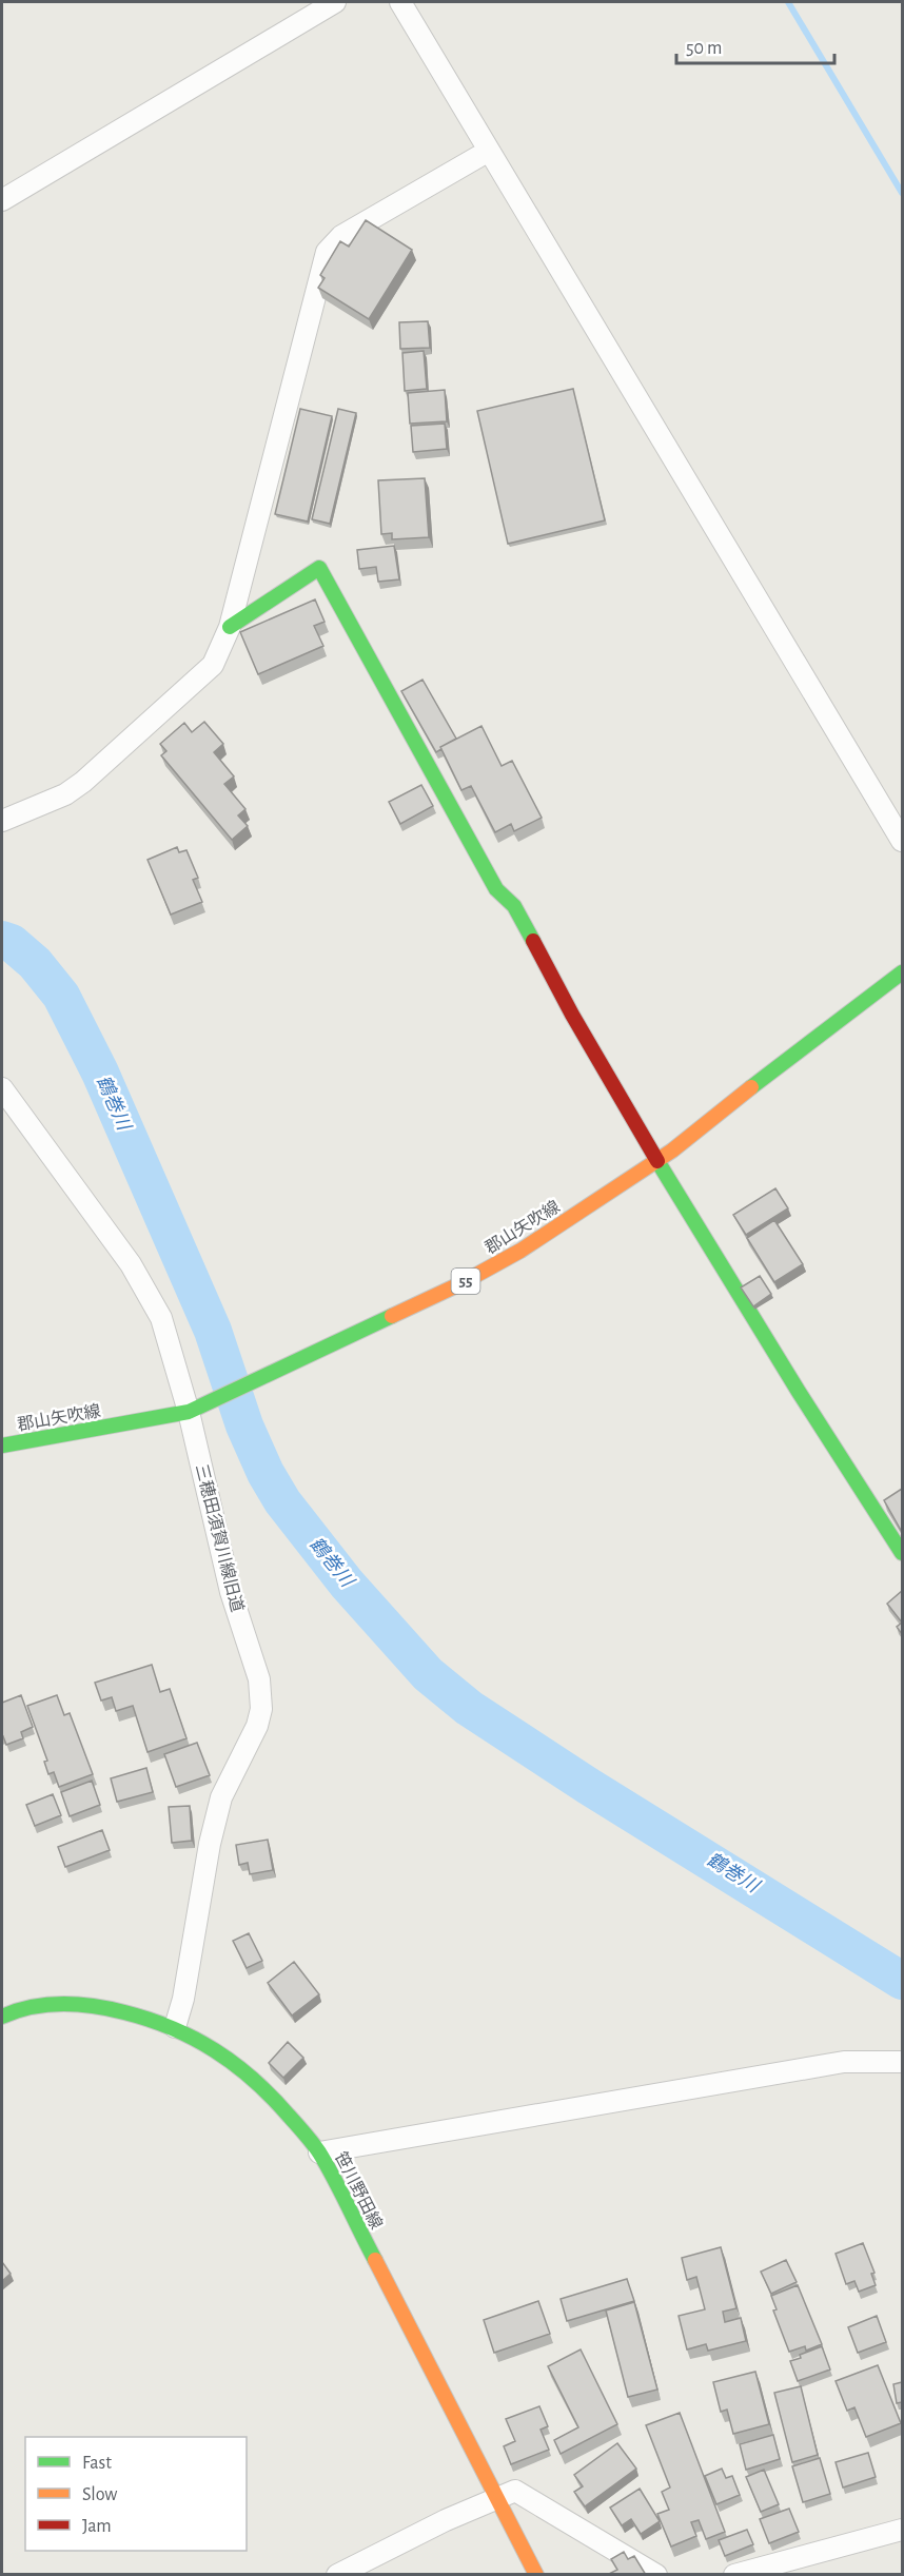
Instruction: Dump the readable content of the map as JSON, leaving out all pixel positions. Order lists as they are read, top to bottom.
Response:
{
  "streets": {
    "street": [
      "郡山矢吹線",
      "55",
      "三穂田須賀川線旧道",
      "笹川野田線"
    ]
  },
  "crossings": [
    ["郡山矢吹線", "三穂田須賀川線旧道"],
    ["三穂田須賀川線旧道", "笹川野田線"]
  ],
  "water": ["鶴巻川"],
  "legend": ["Fast", "Slow", "Jam"],
  "scale_bar": "50 m"
}
